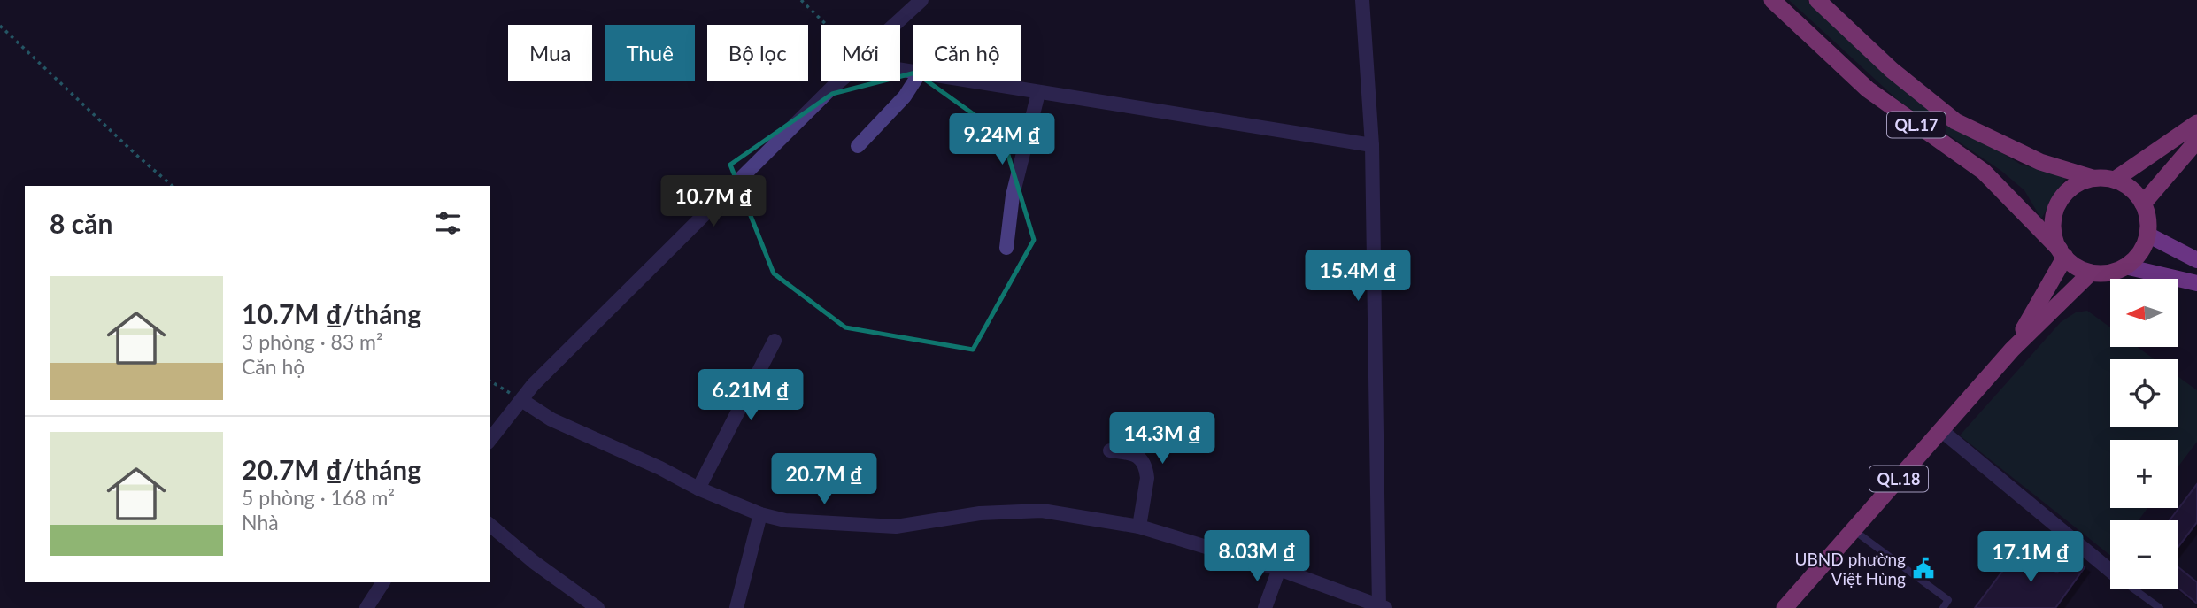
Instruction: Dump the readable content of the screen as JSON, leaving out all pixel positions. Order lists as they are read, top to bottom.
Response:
{
  "streets": {
    "highway": ["QL.17", "QL.18"]
  },
  "crossings": [
    ["QL.17", "QL.18"]
  ],
  "places": {
    "public building": ["UBND phường Việt Hùng"]
  },
  "north": "left",
  "page": {
    "chip": [
      "Mua",
      "Thuê",
      "Bộ lọc",
      "Mới",
      "Căn hộ"
    ],
    "price": [
      "9.24M ₫",
      "10.7M ₫",
      "15.4M ₫",
      "6.21M ₫",
      "14.3M ₫",
      "20.7M ₫",
      "8.03M ₫",
      "17.1M ₫"
    ],
    "heading": "8 căn",
    "list": [
      {
        "name": "10.7M ₫/tháng",
        "note": "3 phòng · 83 m² · Căn hộ"
      },
      {
        "name": "20.7M ₫/tháng",
        "note": "5 phòng · 168 m² · Nhà"
      }
    ],
    "map_buttons": ["+", "−"]
  }
}
